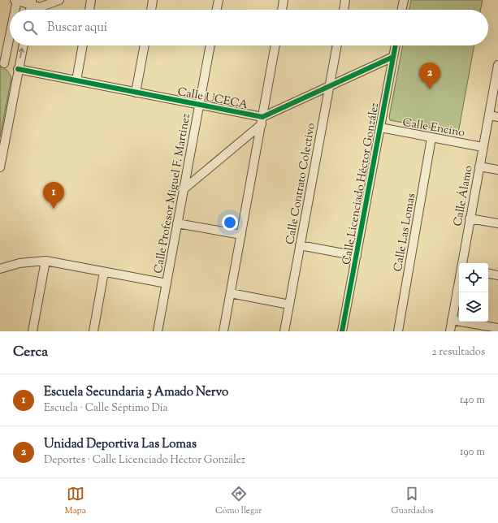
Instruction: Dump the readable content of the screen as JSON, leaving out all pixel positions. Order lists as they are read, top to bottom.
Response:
{
  "streets": {
    "street": [
      "Calle UCECA",
      "Calle Encino",
      "Calle Contrato Colectivo",
      "Calle Licenciado Héctor González",
      "Calle Profesor Miguel F. Martínez",
      "Calle Álamo",
      "Calle Las Lomas"
    ]
  },
  "crossings": [
    ["Calle UCECA", "Calle Profesor Miguel F. Martínez"],
    ["Calle Encino", "Calle Licenciado Héctor González"],
    ["Calle Encino", "Calle Álamo"],
    ["Calle Encino", "Calle Las Lomas"]
  ],
  "page": {
    "search": "Buscar aquí",
    "pins": ["2", "1"],
    "heading": ["Cerca", "2 resultados"],
    "list": [
      {
        "mark": "1",
        "name": "Escuela Secundaria 3 Amado Nervo",
        "note": "Escuela · Calle Séptimo Día",
        "value": "140 m"
      },
      {
        "mark": "2",
        "name": "Unidad Deportiva Las Lomas",
        "note": "Deportes · Calle Licenciado Héctor González",
        "value": "190 m"
      }
    ],
    "nav": ["Mapa", "Cómo llegar", "Guardados"]
  }
}
